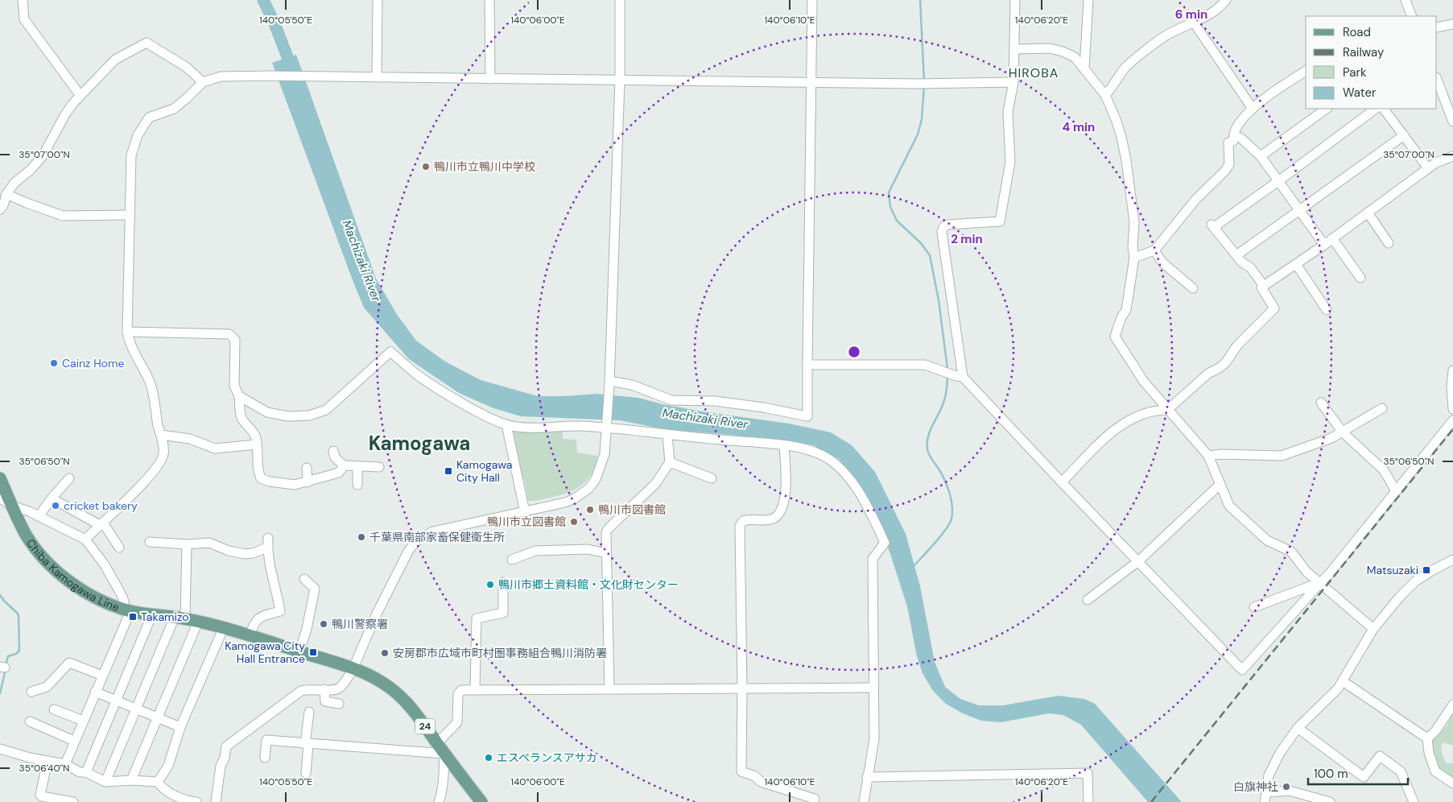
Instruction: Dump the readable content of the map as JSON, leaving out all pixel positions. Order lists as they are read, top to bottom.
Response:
{
  "streets": {
    "main road": ["Chiba Kamogawa Line", "24"]
  },
  "districts": ["HIROBA", "Kamogawa"],
  "water": ["Machizaki River"],
  "places": {
    "other": [
      "鴨川市立鴨川中学校",
      "Cainz Home",
      "cricket bakery",
      "鴨川市図書館",
      "鴨川市立図書館",
      "千葉県南部家畜保健衛生所",
      "鴨川市郷土資料館・文化財センター",
      "鴨川警察署",
      "安房郡市広域市町村圏事務組合鴨川消防署",
      "エスペランスアサカ",
      "白旗神社"
    ],
    "transit": [
      "Kamogawa City Hall",
      "Matsuzaki",
      "Takamizo",
      "Kamogawa City Hall Entrance"
    ]
  },
  "legend": [
    "Road",
    "Railway",
    "Park",
    "Water"
  ],
  "scale_bar": "100 m",
  "coordinates": [
    "140°05'50\"E",
    "140°06'00\"E",
    "140°06'10\"E",
    "140°06'20\"E",
    "35°07'00\"N",
    "35°06'50\"N",
    "35°06'40\"N"
  ],
  "rings": ["6 min", "4 min", "2 min"]
}
